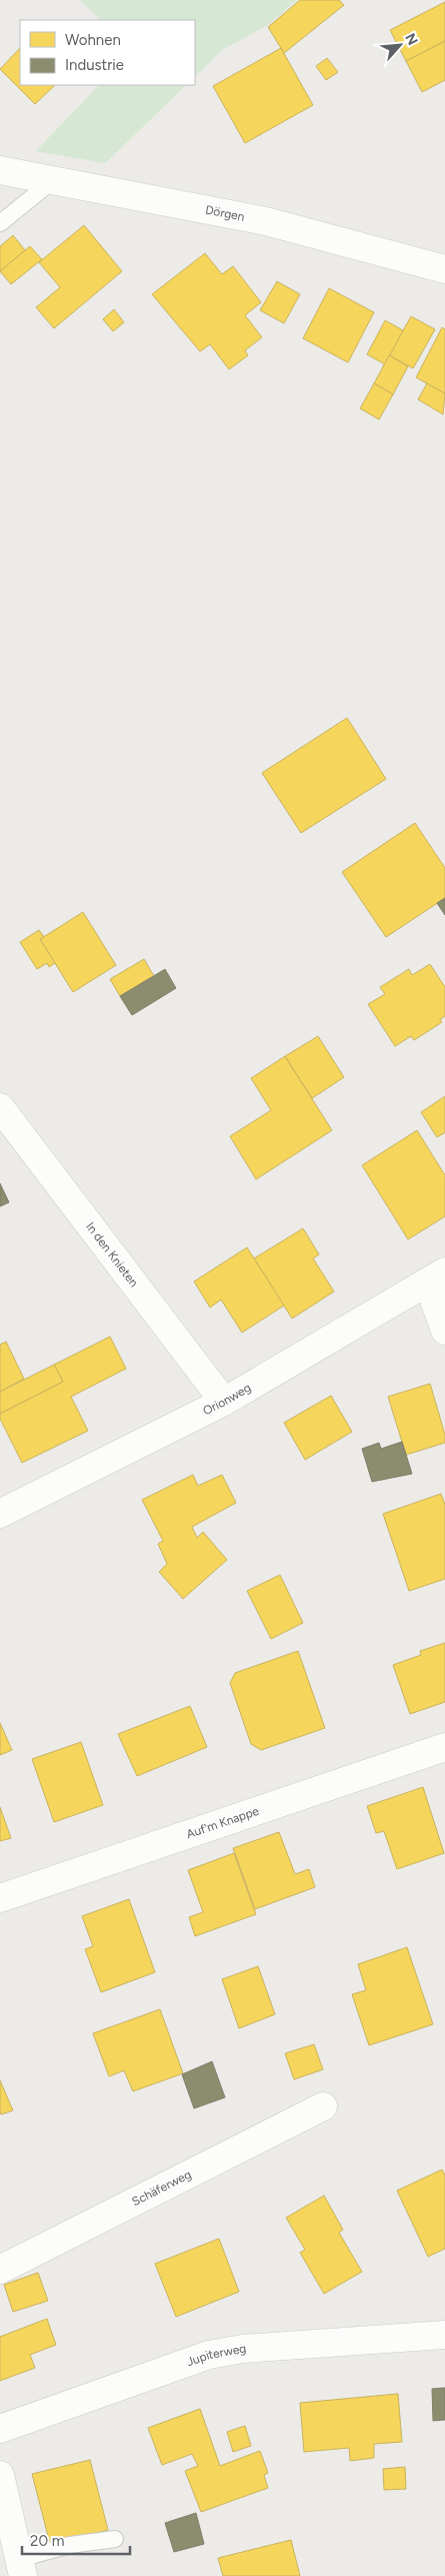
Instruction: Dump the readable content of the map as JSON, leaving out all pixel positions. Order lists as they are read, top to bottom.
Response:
{
  "streets": {
    "street": [
      "Dörgen",
      "In den Knieten",
      "Orionweg",
      "Auf'm Knappe",
      "Schäferweg",
      "Jupiterweg"
    ]
  },
  "crossings": [
    ["In den Knieten", "Orionweg"]
  ],
  "legend": ["Wohnen", "Industrie"],
  "scale_bar": "20 m",
  "north": "top right"
}
